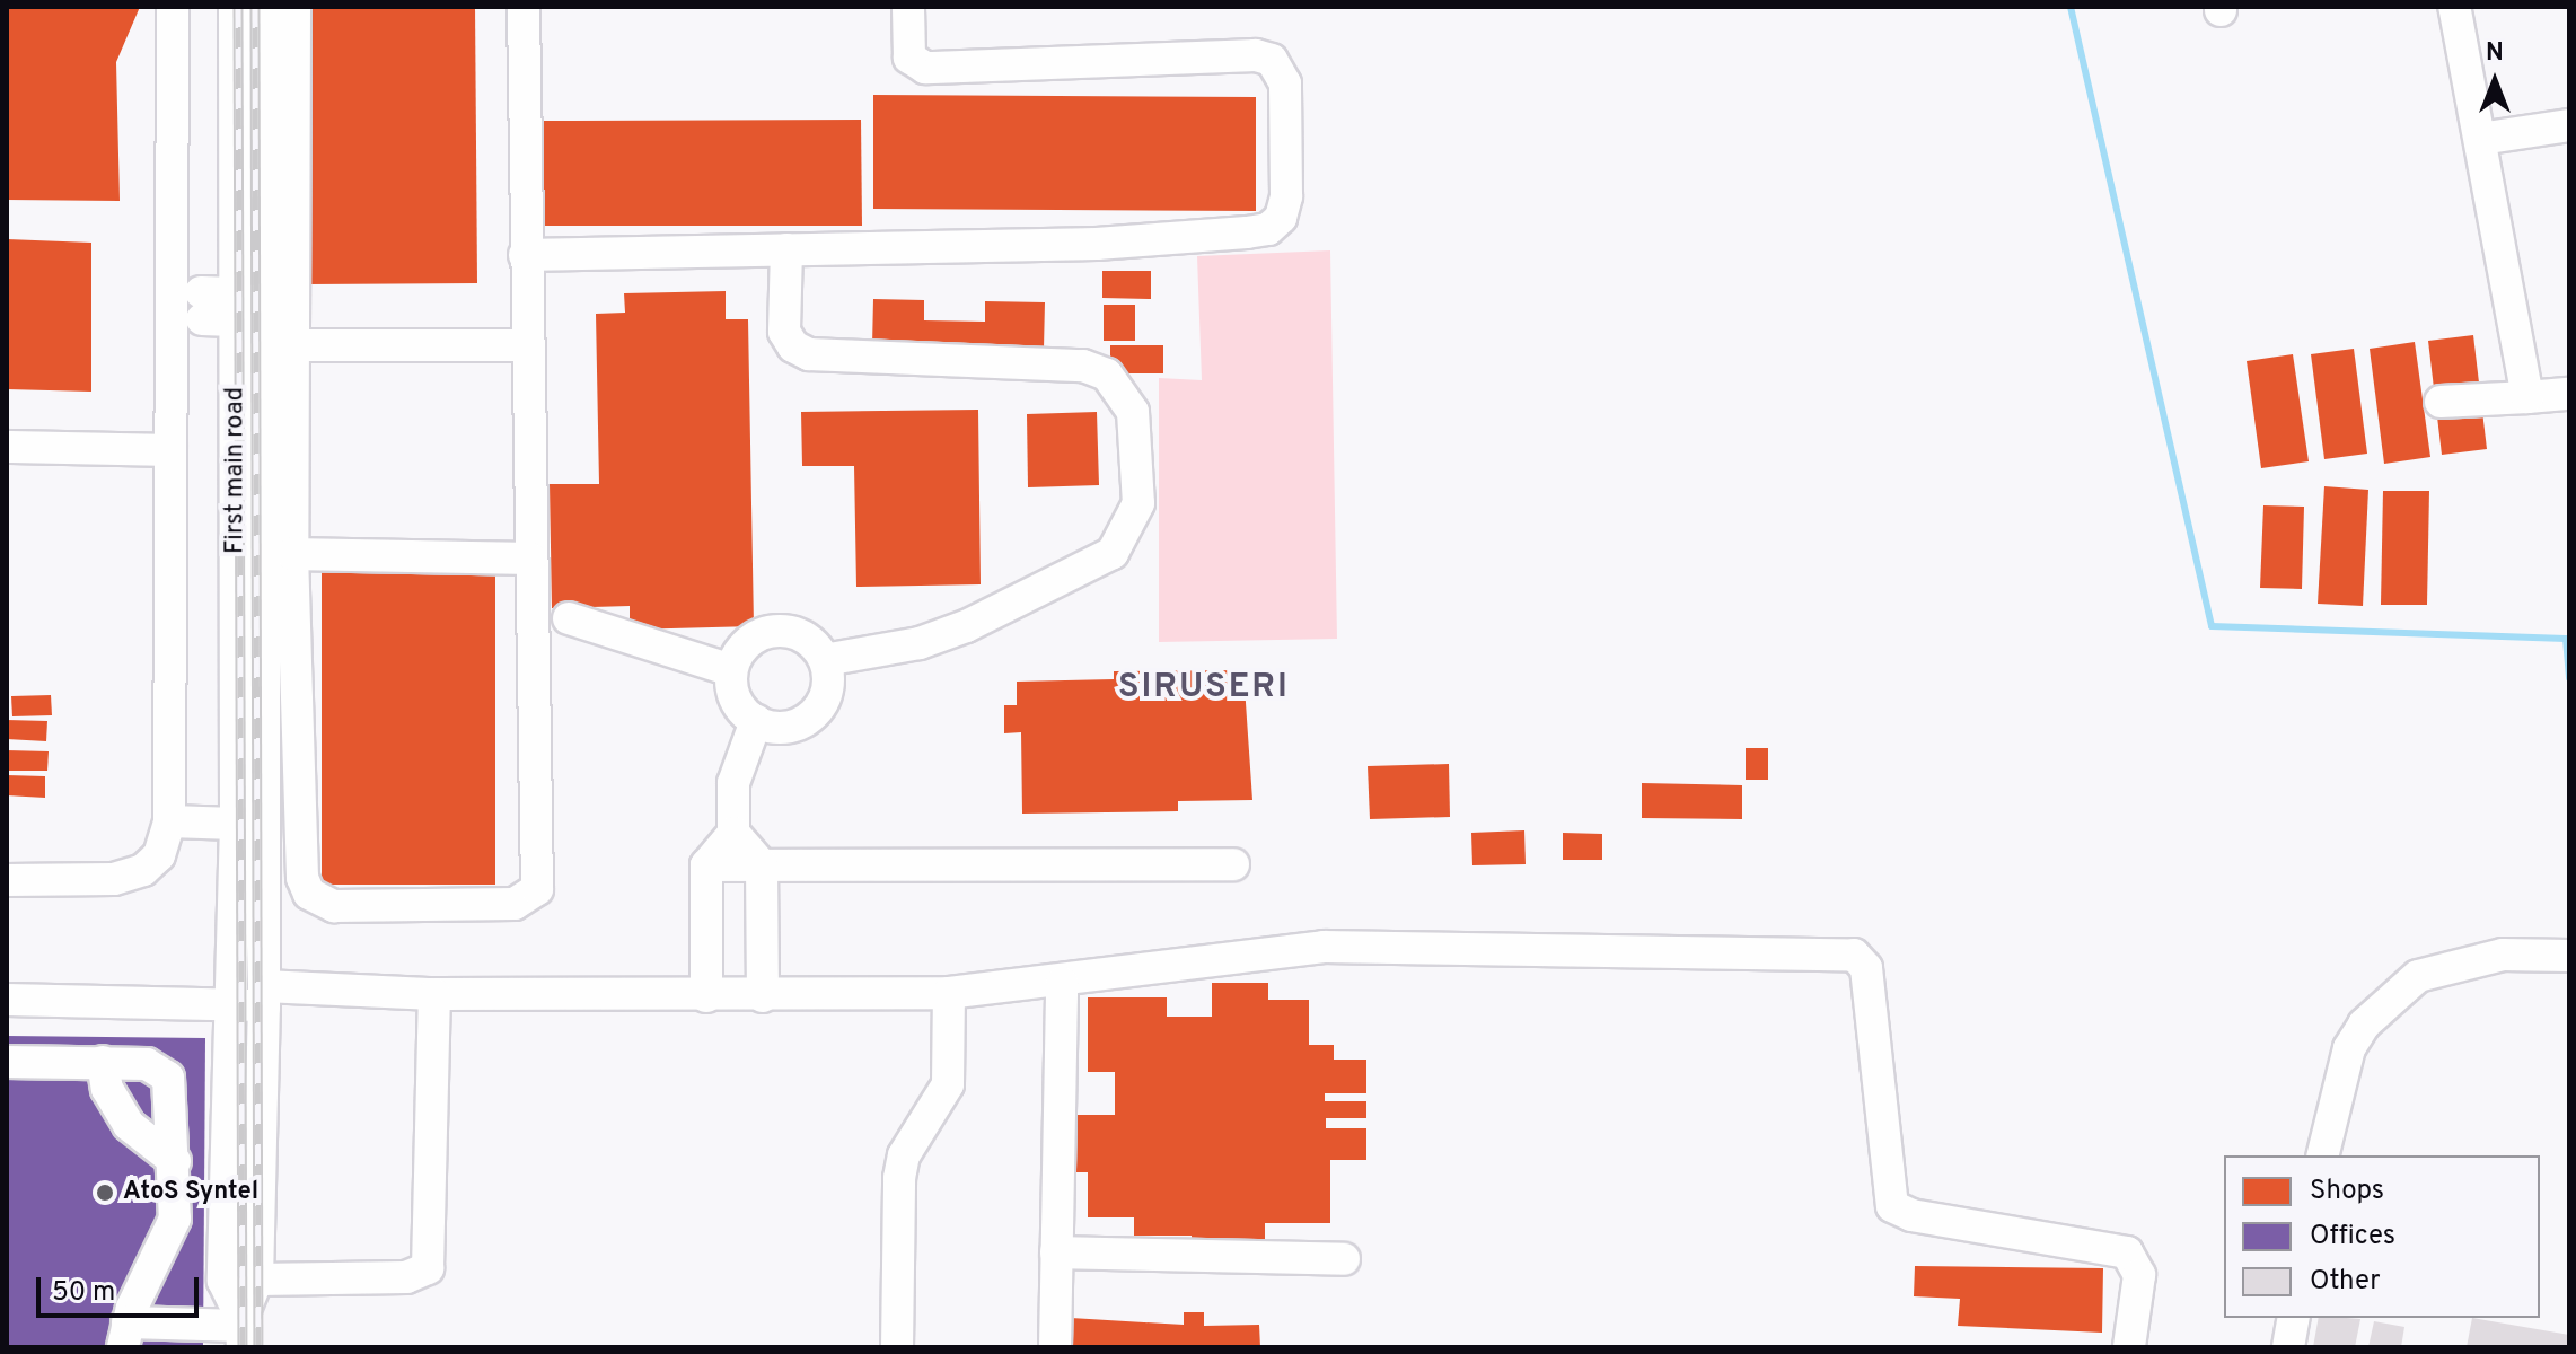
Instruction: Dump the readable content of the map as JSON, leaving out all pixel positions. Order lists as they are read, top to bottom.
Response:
{
  "streets": {
    "street": ["First main road"]
  },
  "districts": ["SIRUSERI"],
  "places": ["AtoS Syntel"],
  "legend": ["Shops", "Offices", "Other"],
  "scale_bar": "50 m",
  "north": "top"
}
